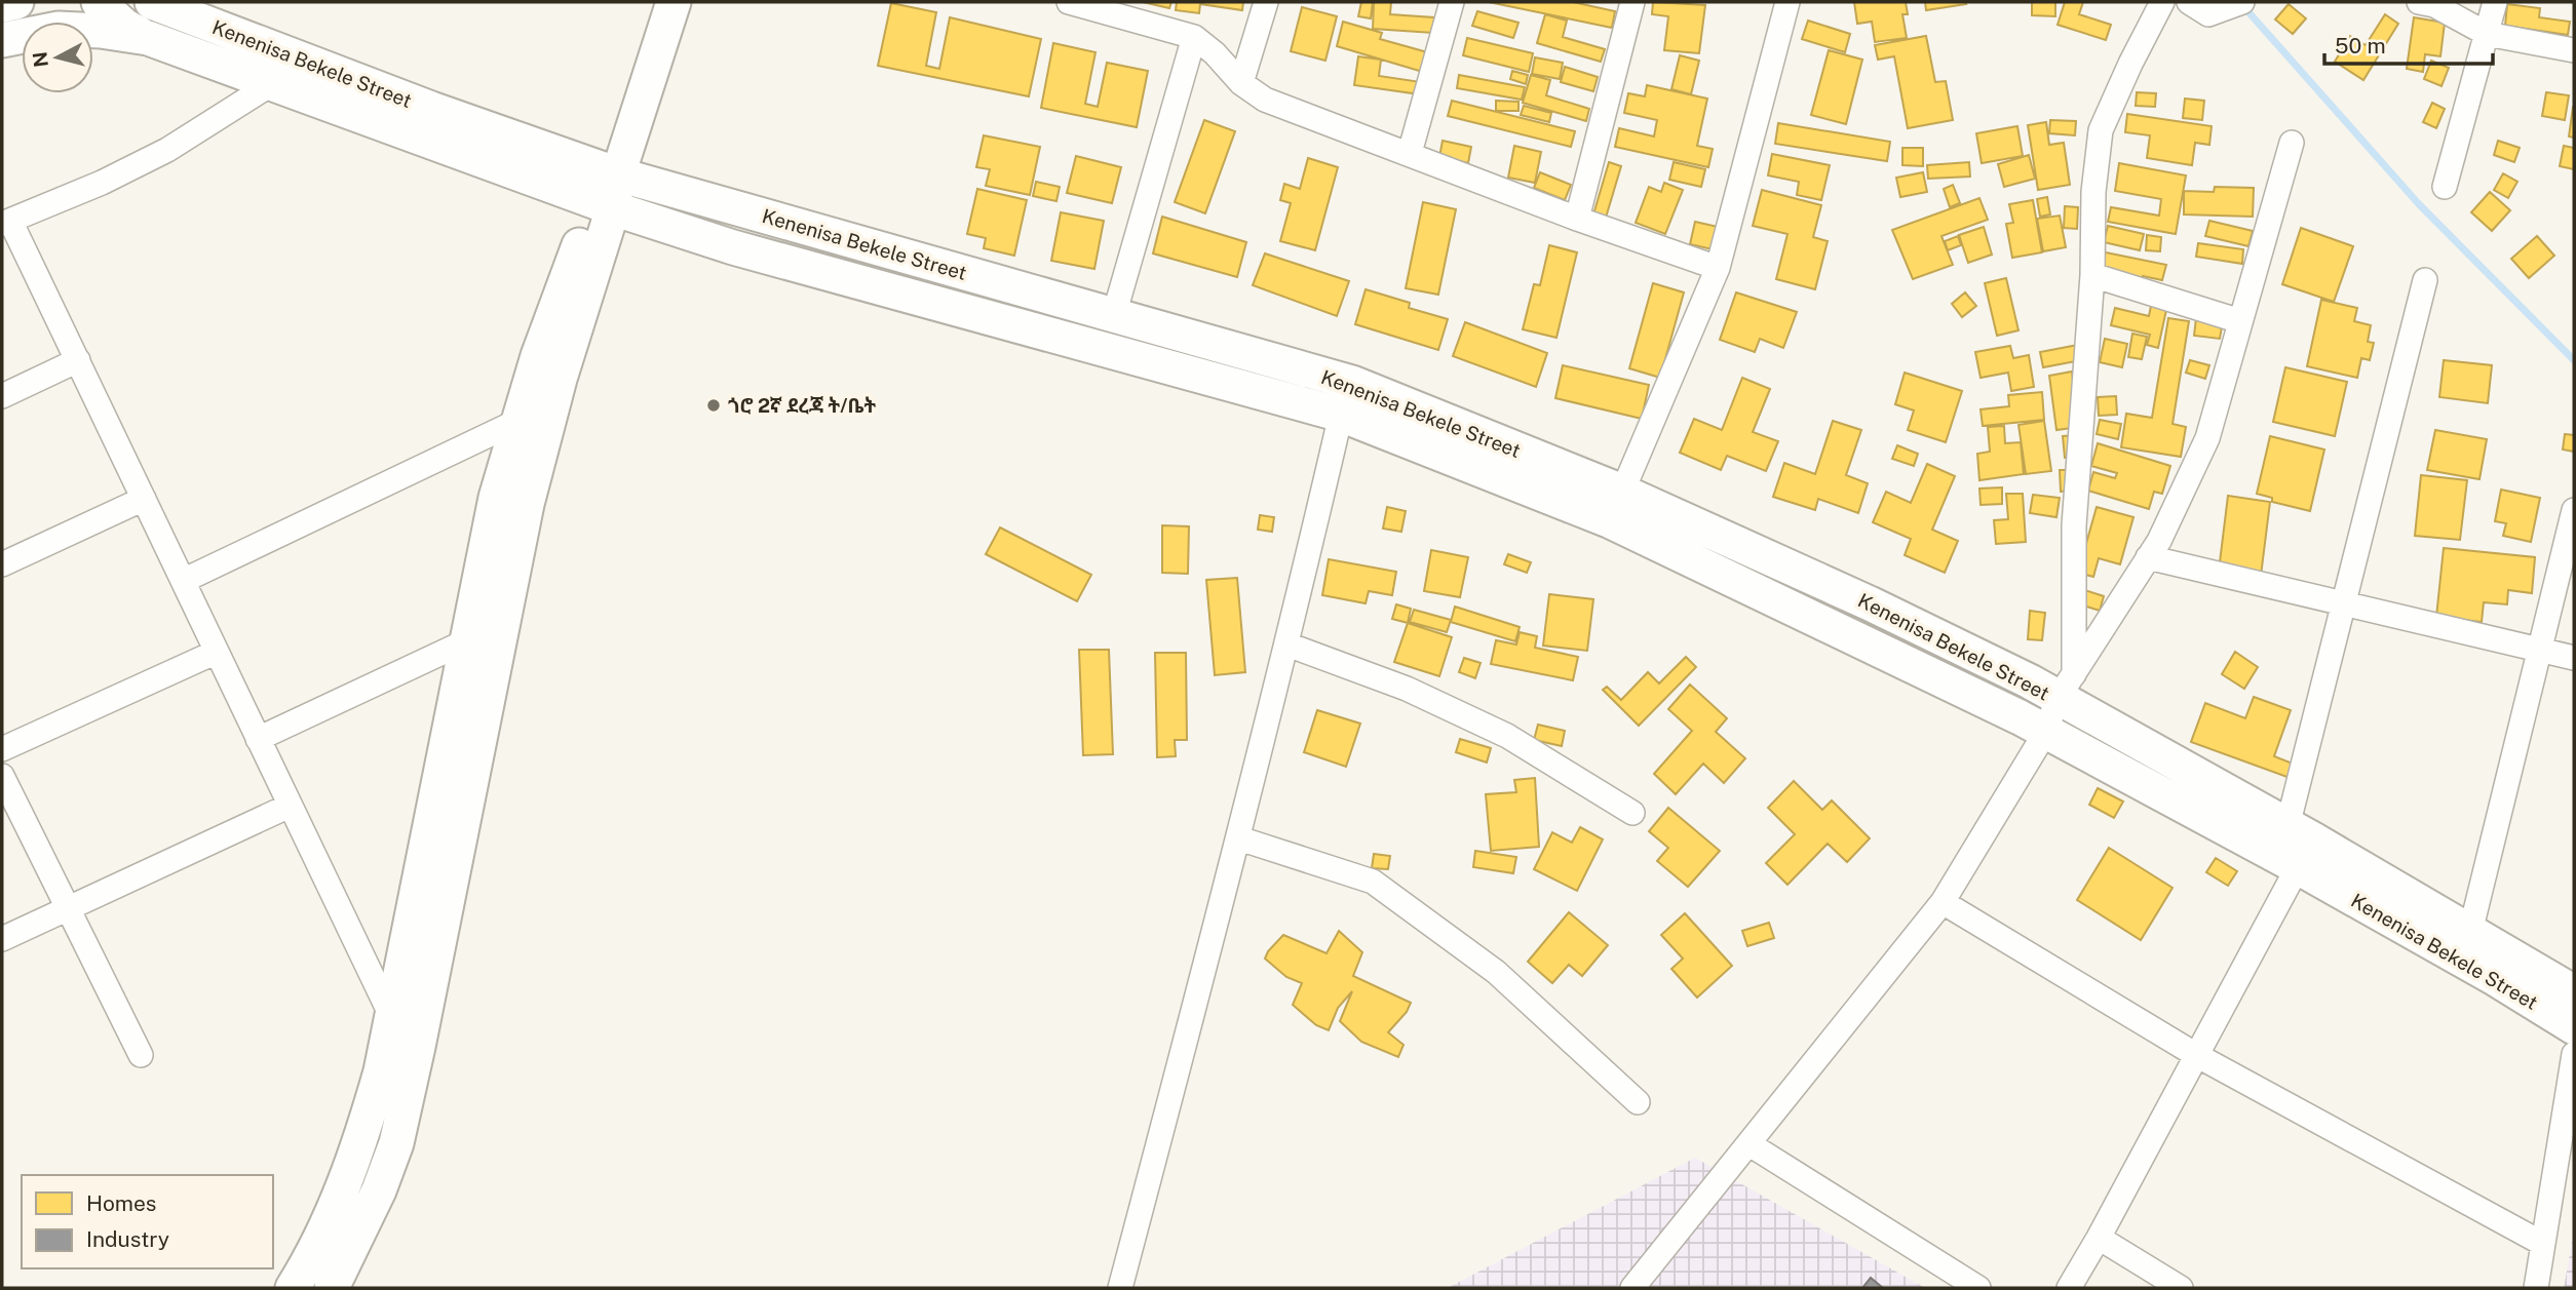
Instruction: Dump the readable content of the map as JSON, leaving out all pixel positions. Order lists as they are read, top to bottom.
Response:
{
  "streets": {
    "main road": ["Kenenisa Bekele Street"]
  },
  "places": ["ጎሮ 2ኛ ደረጃ ት/ቤት"],
  "legend": ["Homes", "Industry"],
  "scale_bar": "50 m",
  "north": "left"
}
